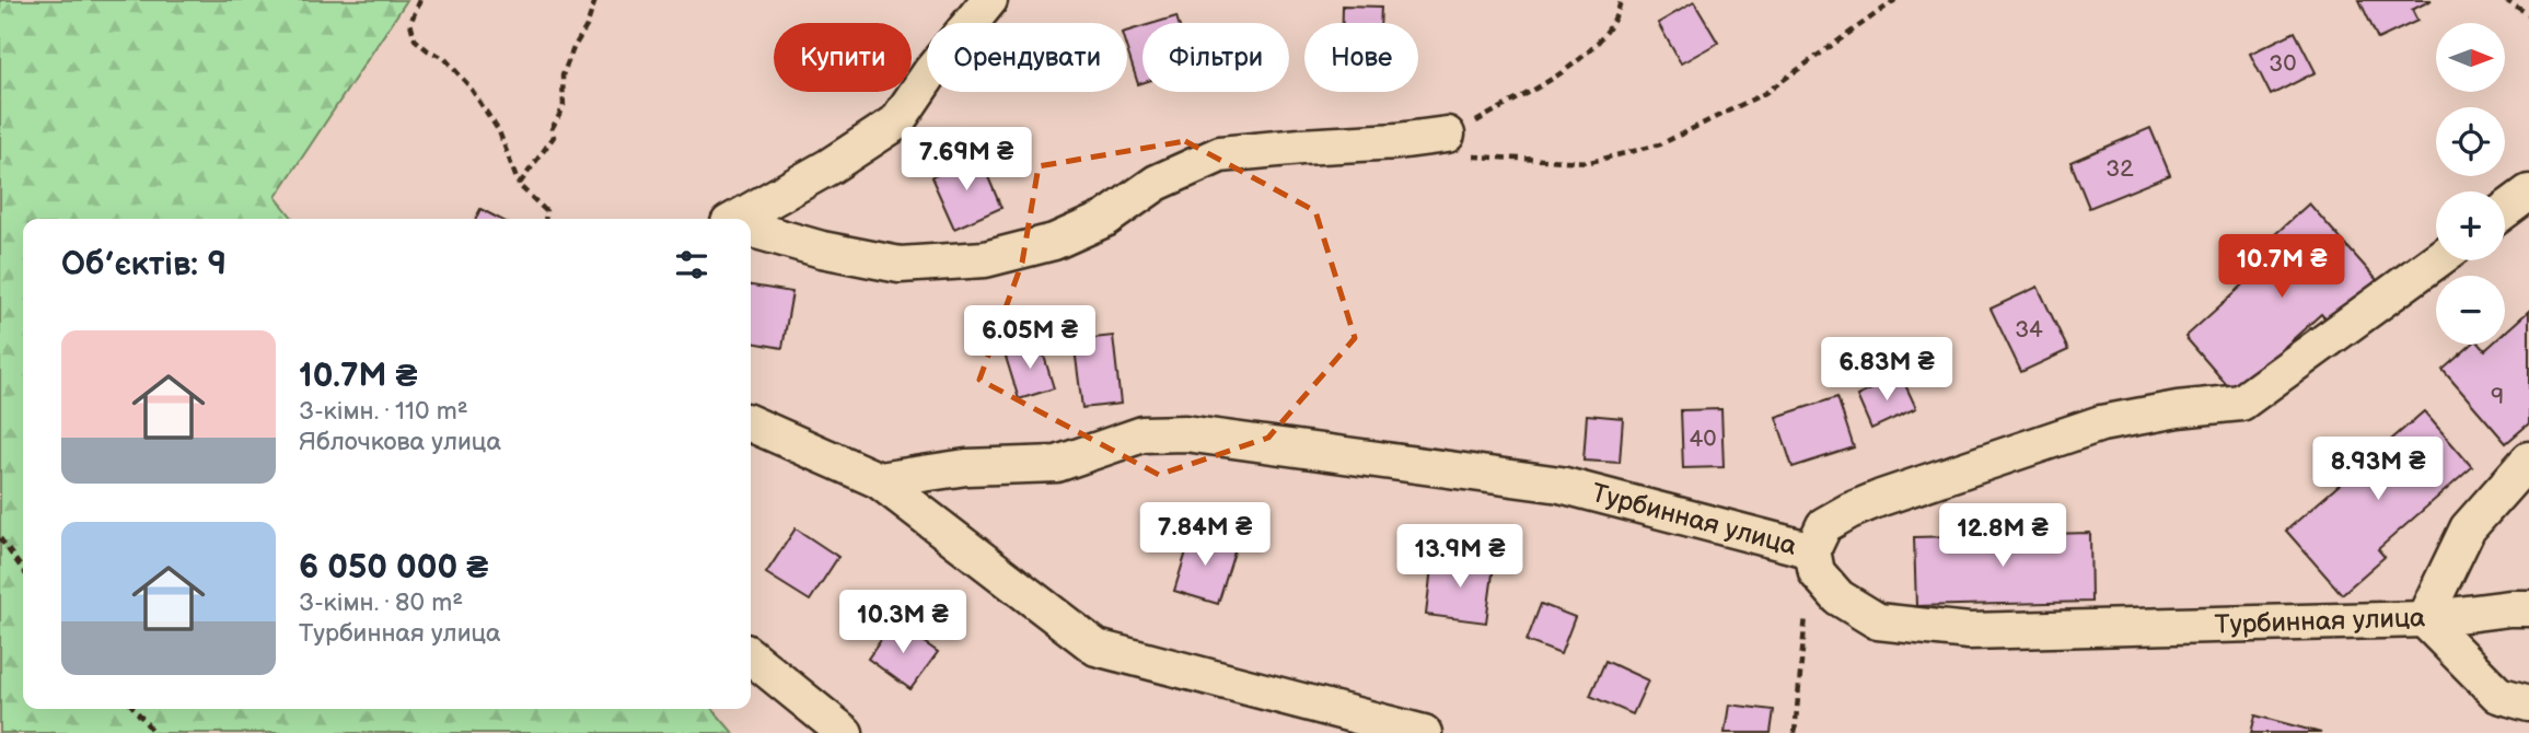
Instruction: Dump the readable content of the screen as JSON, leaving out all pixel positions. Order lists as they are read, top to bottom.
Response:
{
  "streets": {
    "street": ["Турбинная улица"]
  },
  "house_numbers": [
    "30",
    "32",
    "34",
    "9",
    "40"
  ],
  "north": "right",
  "page": {
    "map_buttons": ["+", "−"],
    "chip": [
      "Купити",
      "Орендувати",
      "Фільтри",
      "Нове"
    ],
    "price": [
      "7.69M ₴",
      "10.7M ₴",
      "6.05M ₴",
      "6.83M ₴",
      "8.93M ₴",
      "7.84M ₴",
      "12.8M ₴",
      "13.9M ₴",
      "10.3M ₴"
    ],
    "heading": "Об’єктів: 9",
    "list": [
      {
        "name": "10.7M ₴",
        "note": "3-кімн. · 110 m² · Яблочкова улица"
      },
      {
        "name": "6 050 000 ₴",
        "note": "3-кімн. · 80 m² · Турбинная улица"
      }
    ]
  }
}
